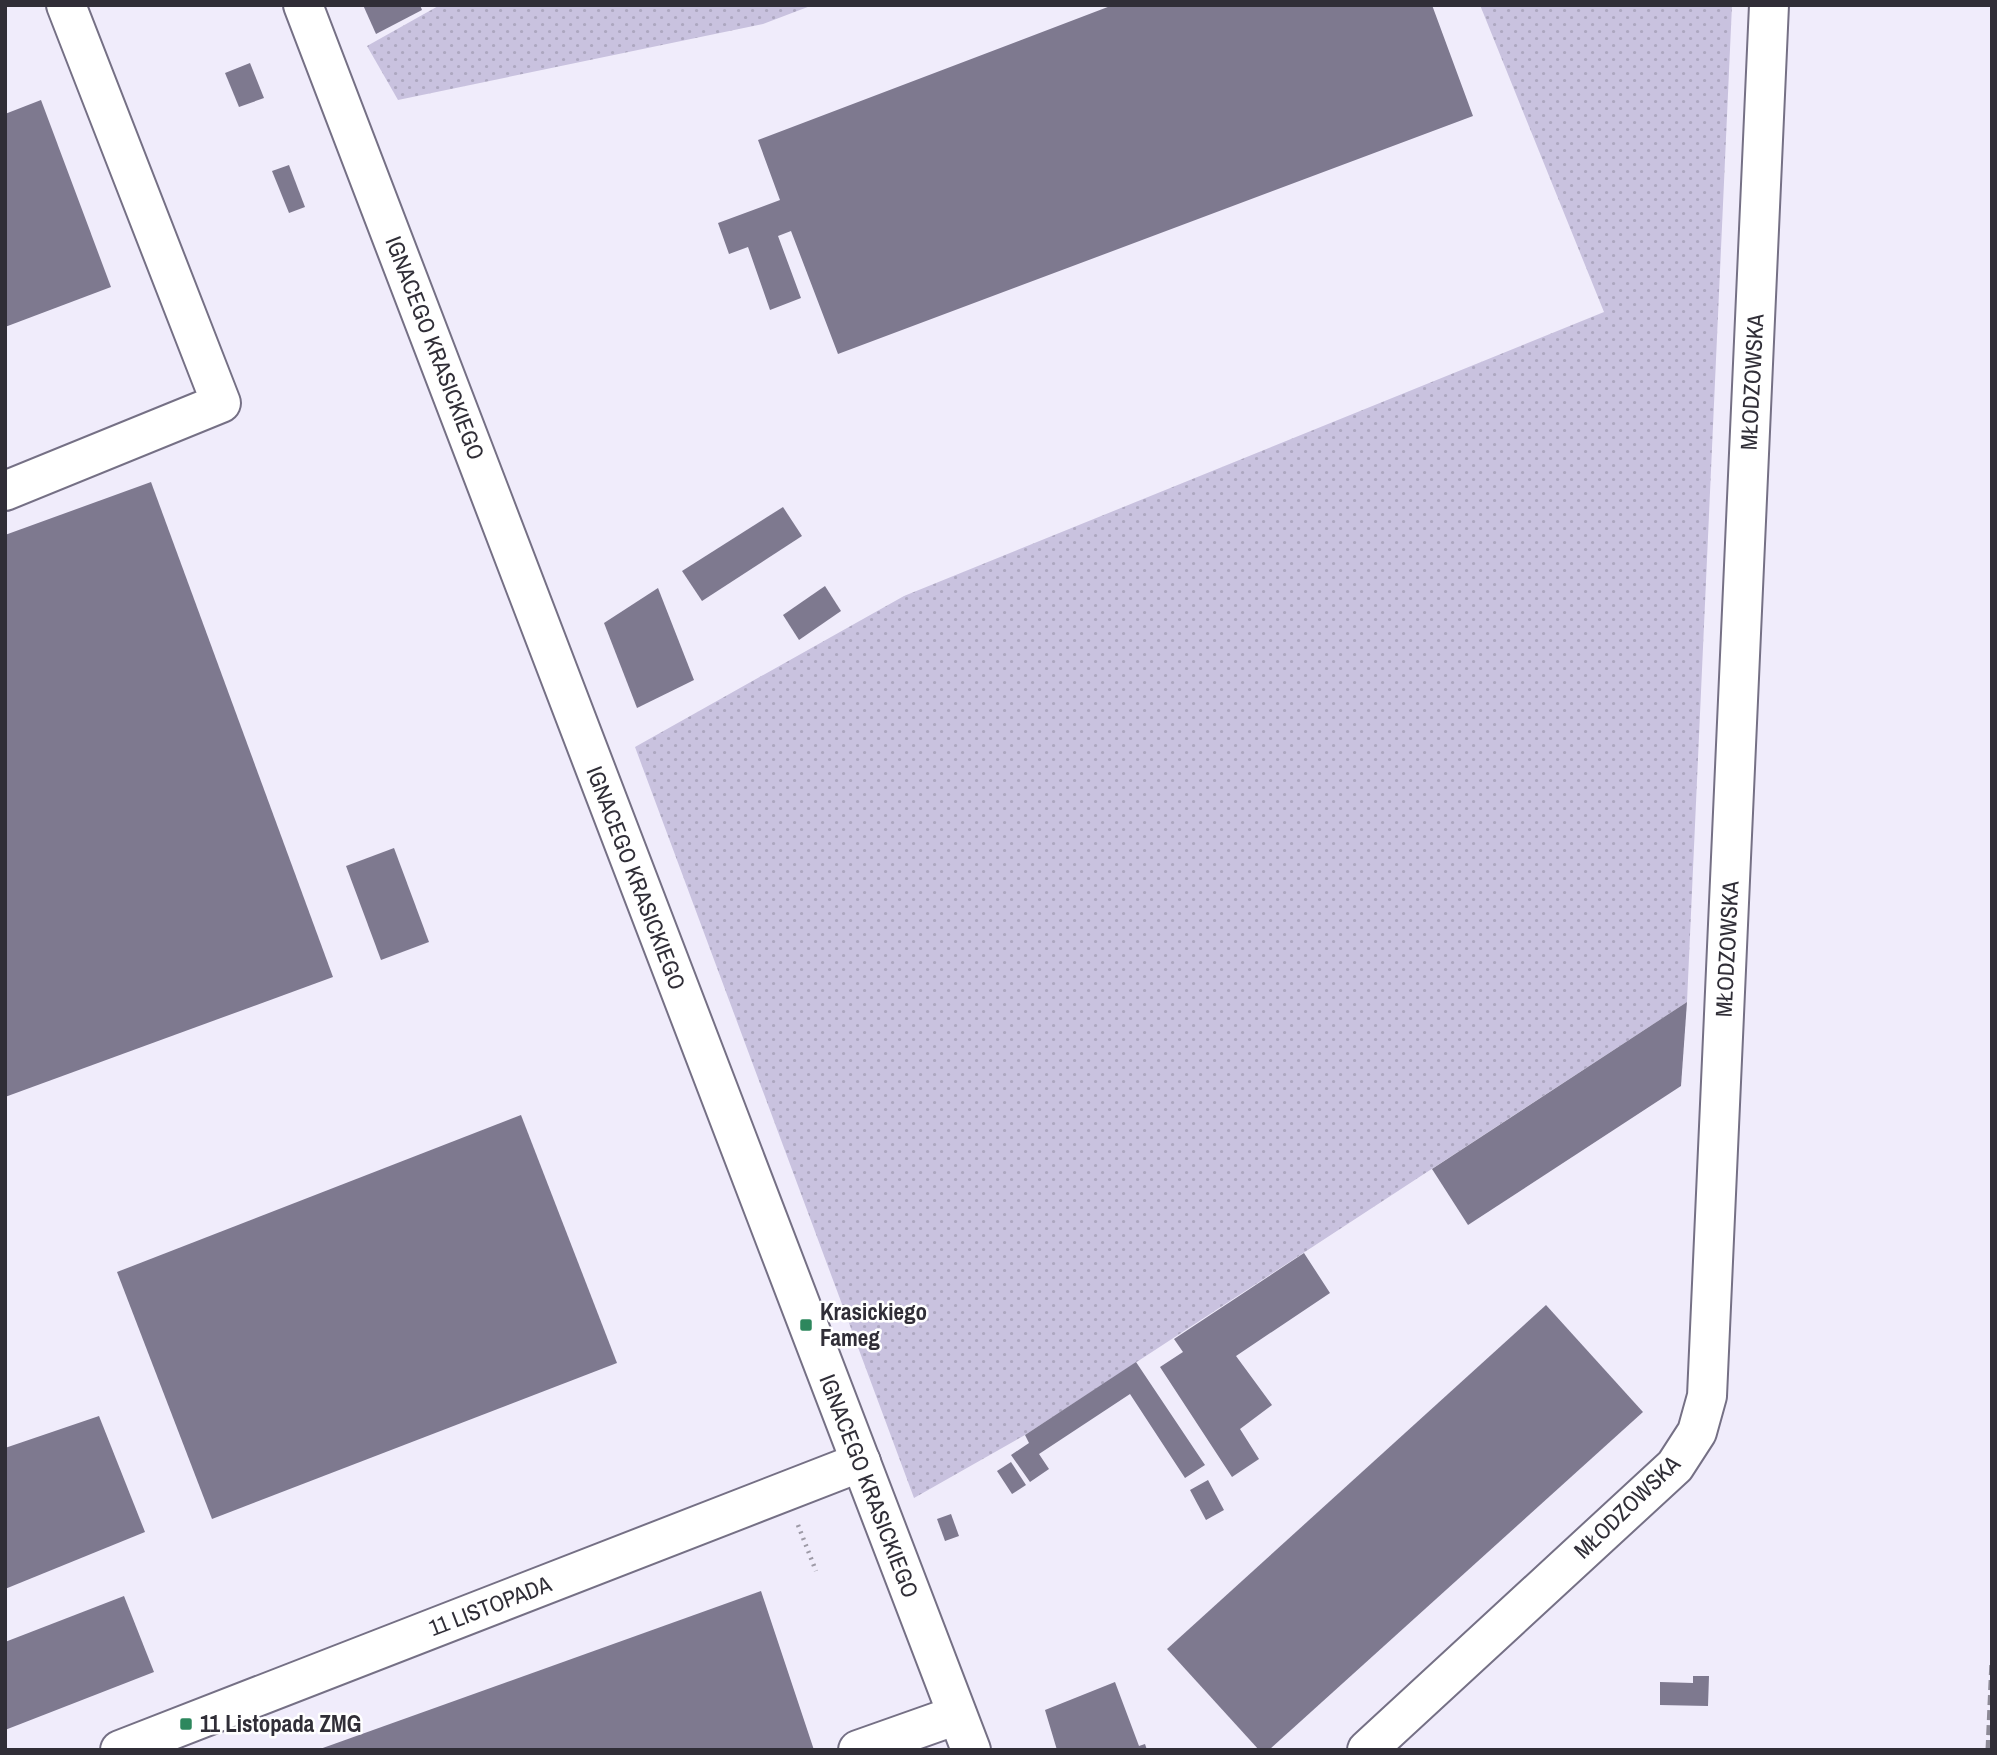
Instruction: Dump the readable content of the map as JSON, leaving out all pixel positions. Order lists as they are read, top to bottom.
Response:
{
  "streets": {
    "street": ["IGNACEGO KRASICKIEGO", "MŁODZOWSKA", "11 LISTOPADA"]
  },
  "crossings": [
    ["IGNACEGO KRASICKIEGO", "11 LISTOPADA"]
  ],
  "places": {
    "transit": ["Krasickiego Fameg", "11 Listopada ZMG"]
  }
}
